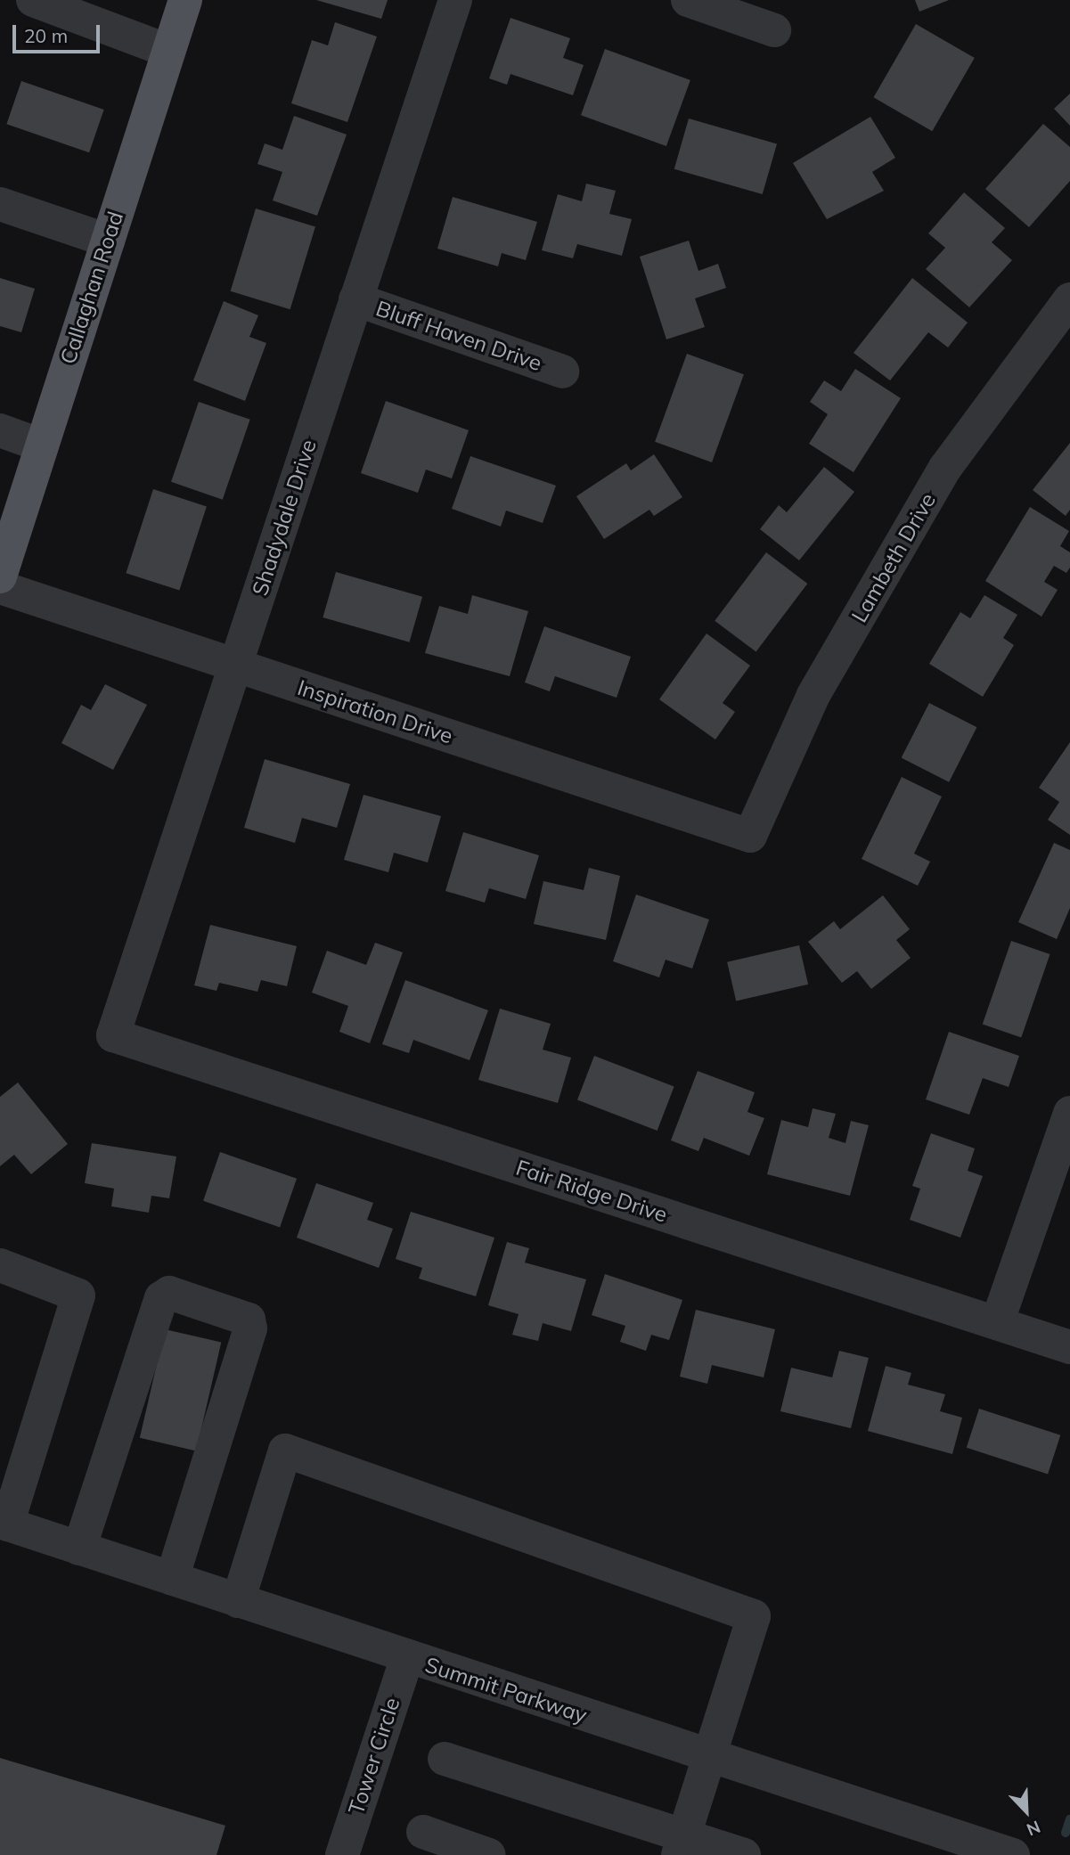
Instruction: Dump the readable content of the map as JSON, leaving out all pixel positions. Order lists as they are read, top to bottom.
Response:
{
  "streets": {
    "main road": ["Callaghan Road"],
    "street": [
      "Bluff Haven Drive",
      "Shadydale Drive",
      "Lambeth Drive",
      "Inspiration Drive",
      "Fair Ridge Drive",
      "Summit Parkway",
      "Tower Circle"
    ]
  },
  "crossings": [
    ["Bluff Haven Drive", "Shadydale Drive"],
    ["Shadydale Drive", "Inspiration Drive"],
    ["Shadydale Drive", "Fair Ridge Drive"],
    ["Lambeth Drive", "Inspiration Drive"],
    ["Summit Parkway", "Tower Circle"]
  ],
  "scale_bar": "20 m",
  "north": "bottom right"
}
